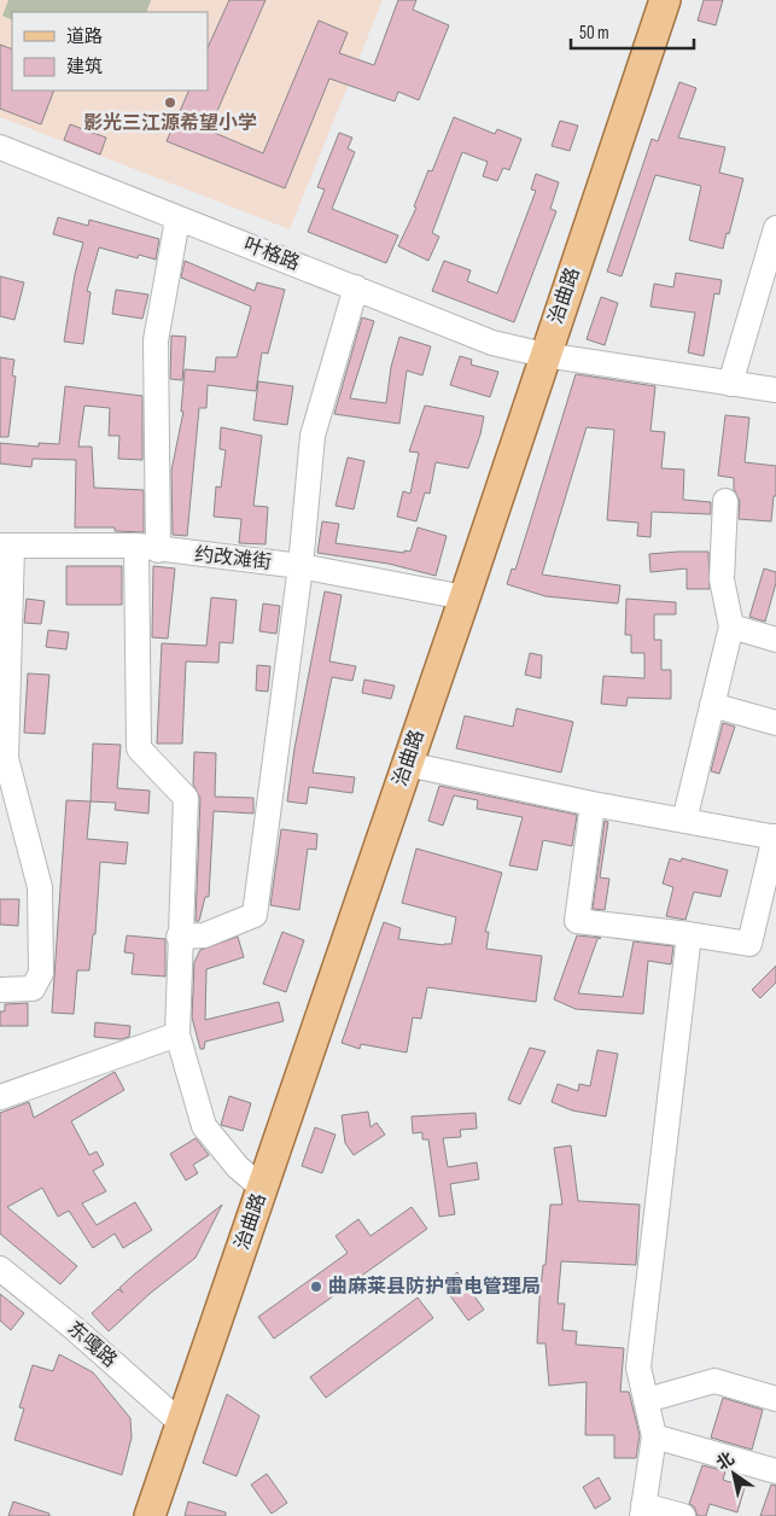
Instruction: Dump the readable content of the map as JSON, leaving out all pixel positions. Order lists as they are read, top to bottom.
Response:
{
  "streets": {
    "main road": ["治曲路"],
    "street": ["叶格路", "约改滩街", "东嘎路"]
  },
  "crossings": [
    ["叶格路", "治曲路"],
    ["治曲路", "约改滩街"],
    ["治曲路", "东嘎路"]
  ],
  "places": ["影光三江源希望小学", "曲麻莱县防护雷电管理局"],
  "legend": ["道路", "建筑"],
  "scale_bar": "50 m",
  "north": "top left"
}
